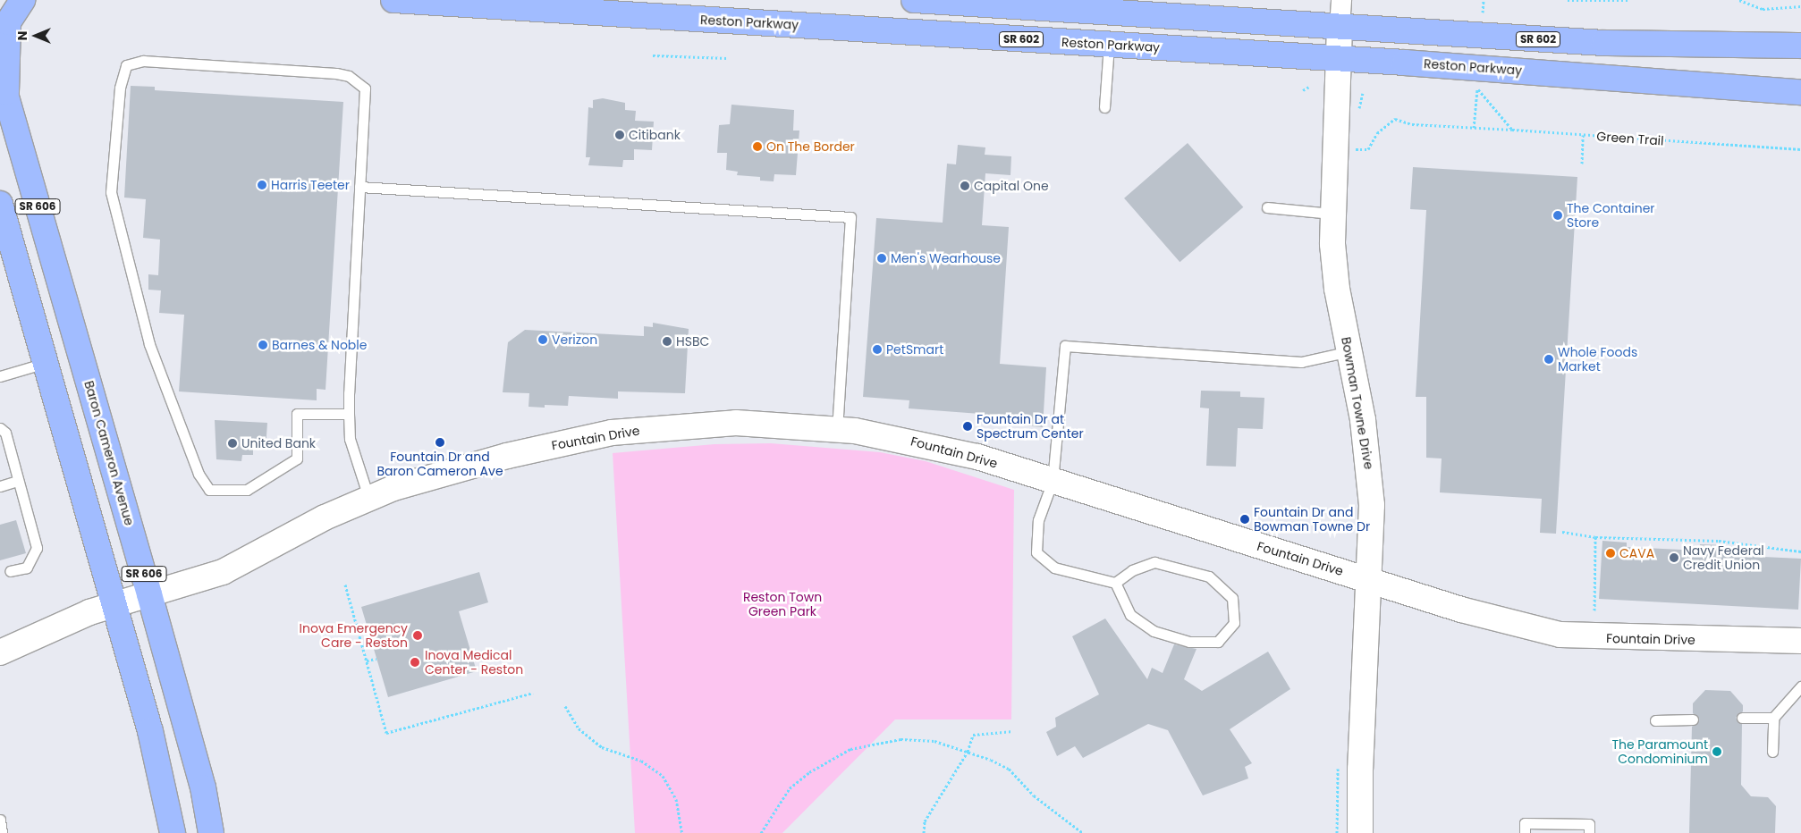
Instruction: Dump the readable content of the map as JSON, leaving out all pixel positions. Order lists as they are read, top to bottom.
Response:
{
  "streets": {
    "main road": [
      "Reston Parkway",
      "SR 602",
      "SR 606",
      "Baron Cameron Avenue"
    ],
    "street": ["Bowman Towne Drive", "Fountain Drive"],
    "path": ["Green Trail"]
  },
  "crossings": [
    ["Reston Parkway", "Bowman Towne Drive"],
    ["SR 602", "Bowman Towne Drive"],
    ["SR 606", "Fountain Drive"],
    ["Bowman Towne Drive", "Fountain Drive"],
    ["Fountain Drive", "Baron Cameron Avenue"]
  ],
  "parks": ["Reston Town Green Park"],
  "places": [
    "Citibank",
    "On The Border",
    "Harris Teeter",
    "Capital One",
    "The Container Store",
    "Men's Wearhouse",
    "Verizon",
    "HSBC",
    "Barnes & Noble",
    "PetSmart",
    "Whole Foods Market",
    "Fountain Dr at Spectrum Center",
    "Fountain Dr and Baron Cameron Ave",
    "United Bank",
    "Fountain Dr and Bowman Towne Dr",
    "CAVA",
    "Navy Federal Credit Union",
    "Inova Emergency Care - Reston",
    "Inova Medical Center - Reston",
    "The Paramount Condominium"
  ],
  "north": "left"
}
